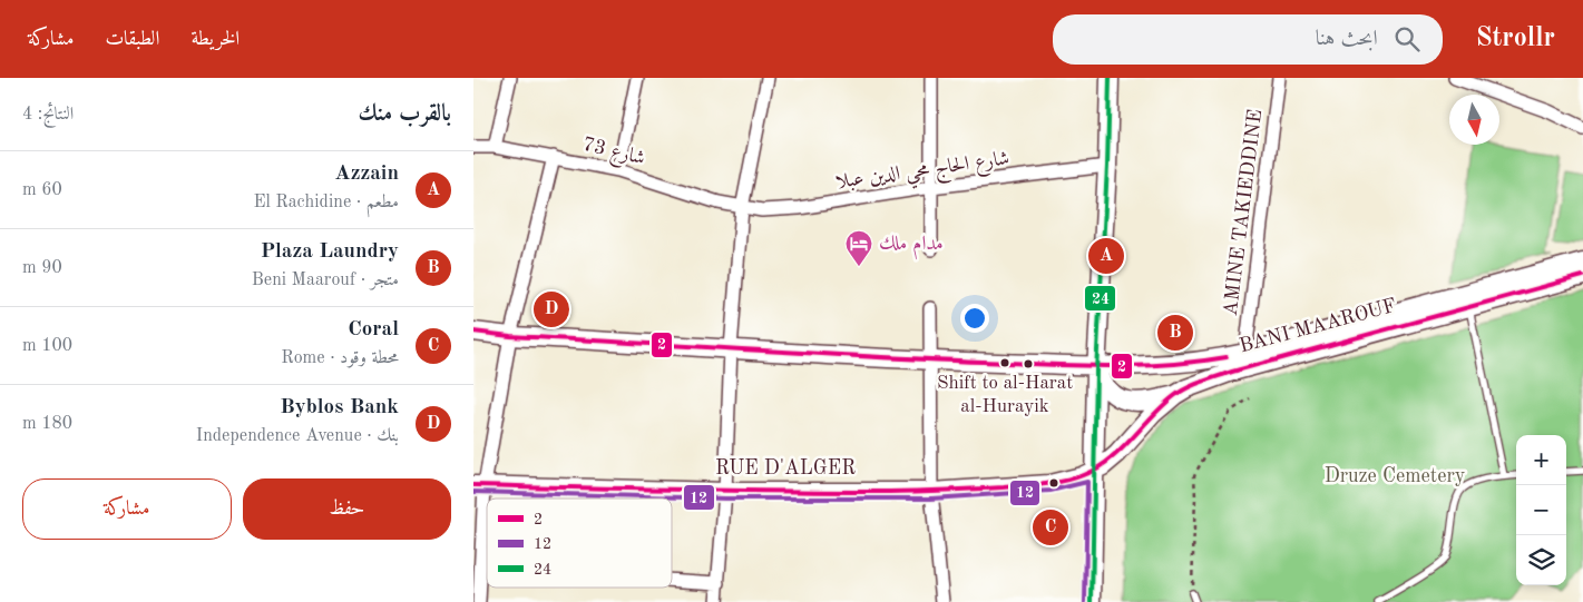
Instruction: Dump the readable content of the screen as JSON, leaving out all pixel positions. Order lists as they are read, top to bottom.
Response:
{
  "streets": {
    "main road": ["BANI MAAROUF", "RUE D'ALGER"],
    "street": ["شارع 73", "شارع الحاج محي الدين عبلا", "AMINE TAKIEDDINE"]
  },
  "crossings": [
    ["شارع 73", "شارع الحاج محي الدين عبلا"],
    ["BANI MAAROUF", "RUE D'ALGER"]
  ],
  "parks": ["Druze Cemetery"],
  "places": {
    "hotel": ["مدام ملك"],
    "other": ["Shift to al-Harat al-Hurayik"]
  },
  "lines": ["transit line 24", "transit line 2", "transit line 12"],
  "legend": ["2", "12", "24"],
  "north": "bottom",
  "page": {
    "header": "Strollr",
    "search": "ابحث هنا",
    "nav": ["الخريطة", "الطبقات", "مشاركة"],
    "heading": ["بالقرب منك", "النتائج: 4"],
    "list": [
      {
        "mark": "A",
        "name": "Azzain",
        "note": "مطعم · El Rachidine",
        "value": "60 m"
      },
      {
        "mark": "B",
        "name": "Plaza Laundry",
        "note": "متجر · Beni Maarouf",
        "value": "90 m"
      },
      {
        "mark": "C",
        "name": "Coral",
        "note": "محطة وقود · Rome",
        "value": "100 m"
      },
      {
        "mark": "D",
        "name": "Byblos Bank",
        "note": "بنك · Independence Avenue",
        "value": "180 m"
      }
    ],
    "pins": [
      "A",
      "D",
      "B",
      "C"
    ],
    "map_buttons": ["+", "−"],
    "buttons": ["حفظ", "مشاركة"]
  }
}
